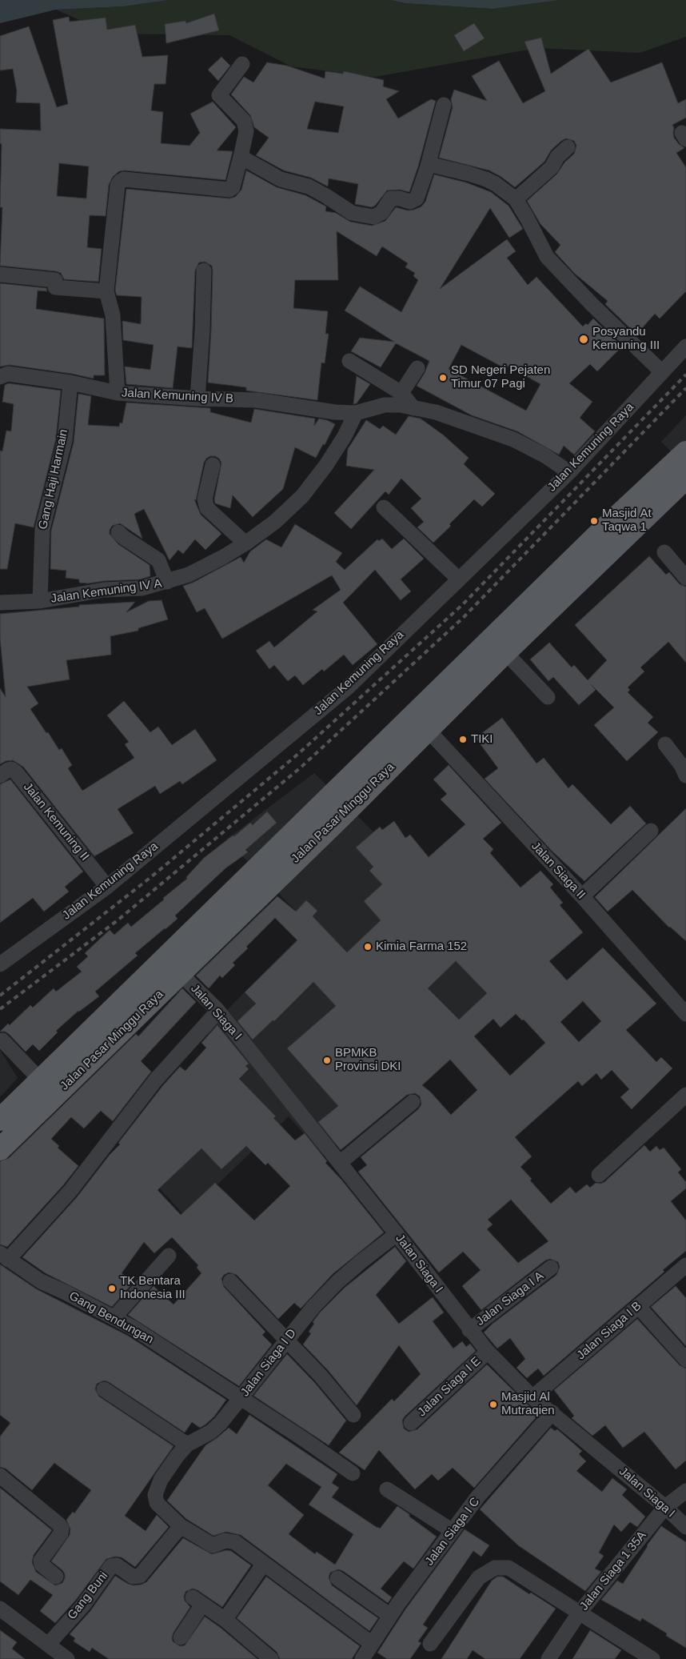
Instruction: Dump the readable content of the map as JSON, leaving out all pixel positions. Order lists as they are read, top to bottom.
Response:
{
  "streets": {
    "main road": ["Jalan Pasar Minggu Raya"],
    "street": [
      "Jalan Kemuning IV B",
      "Jalan Kemuning Raya",
      "Gang Haji Harmain",
      "Jalan Kemuning IV A",
      "Jalan Kemuning II",
      "Jalan Siaga II",
      "Jalan Siaga I",
      "Jalan Siaga I A",
      "Gang Bendungan",
      "Jalan Siaga I B",
      "Jalan Siaga I D",
      "Jalan Siaga I E",
      "Jalan Siaga I C",
      "Jalan Siaga 1 35A",
      "Gang Buni"
    ]
  },
  "crossings": [
    ["Jalan Kemuning IV B", "Jalan Kemuning Raya"],
    ["Jalan Kemuning IV B", "Gang Haji Harmain"],
    ["Jalan Kemuning IV B", "Jalan Kemuning IV A"],
    ["Jalan Kemuning Raya", "Jalan Kemuning II"],
    ["Gang Haji Harmain", "Jalan Kemuning IV A"],
    ["Jalan Pasar Minggu Raya", "Jalan Siaga II"],
    ["Jalan Pasar Minggu Raya", "Jalan Siaga I"],
    ["Jalan Siaga I", "Jalan Siaga I A"],
    ["Jalan Siaga I", "Jalan Siaga I B"],
    ["Jalan Siaga I", "Jalan Siaga I D"],
    ["Jalan Siaga I", "Jalan Siaga I E"],
    ["Jalan Siaga I", "Jalan Siaga I C"],
    ["Jalan Siaga I", "Jalan Siaga 1 35A"],
    ["Gang Bendungan", "Jalan Siaga I D"],
    ["Jalan Siaga I D", "Gang Buni"]
  ],
  "places": [
    "Posyandu Kemuning III",
    "SD Negeri Pejaten Timur 07 Pagi",
    "Masjid At Taqwa 1",
    "TIKI",
    "Kimia Farma 152",
    "BPMKB Provinsi DKI",
    "TK Bentara Indonesia III",
    "Masjid Al Mutraqien"
  ]
}
